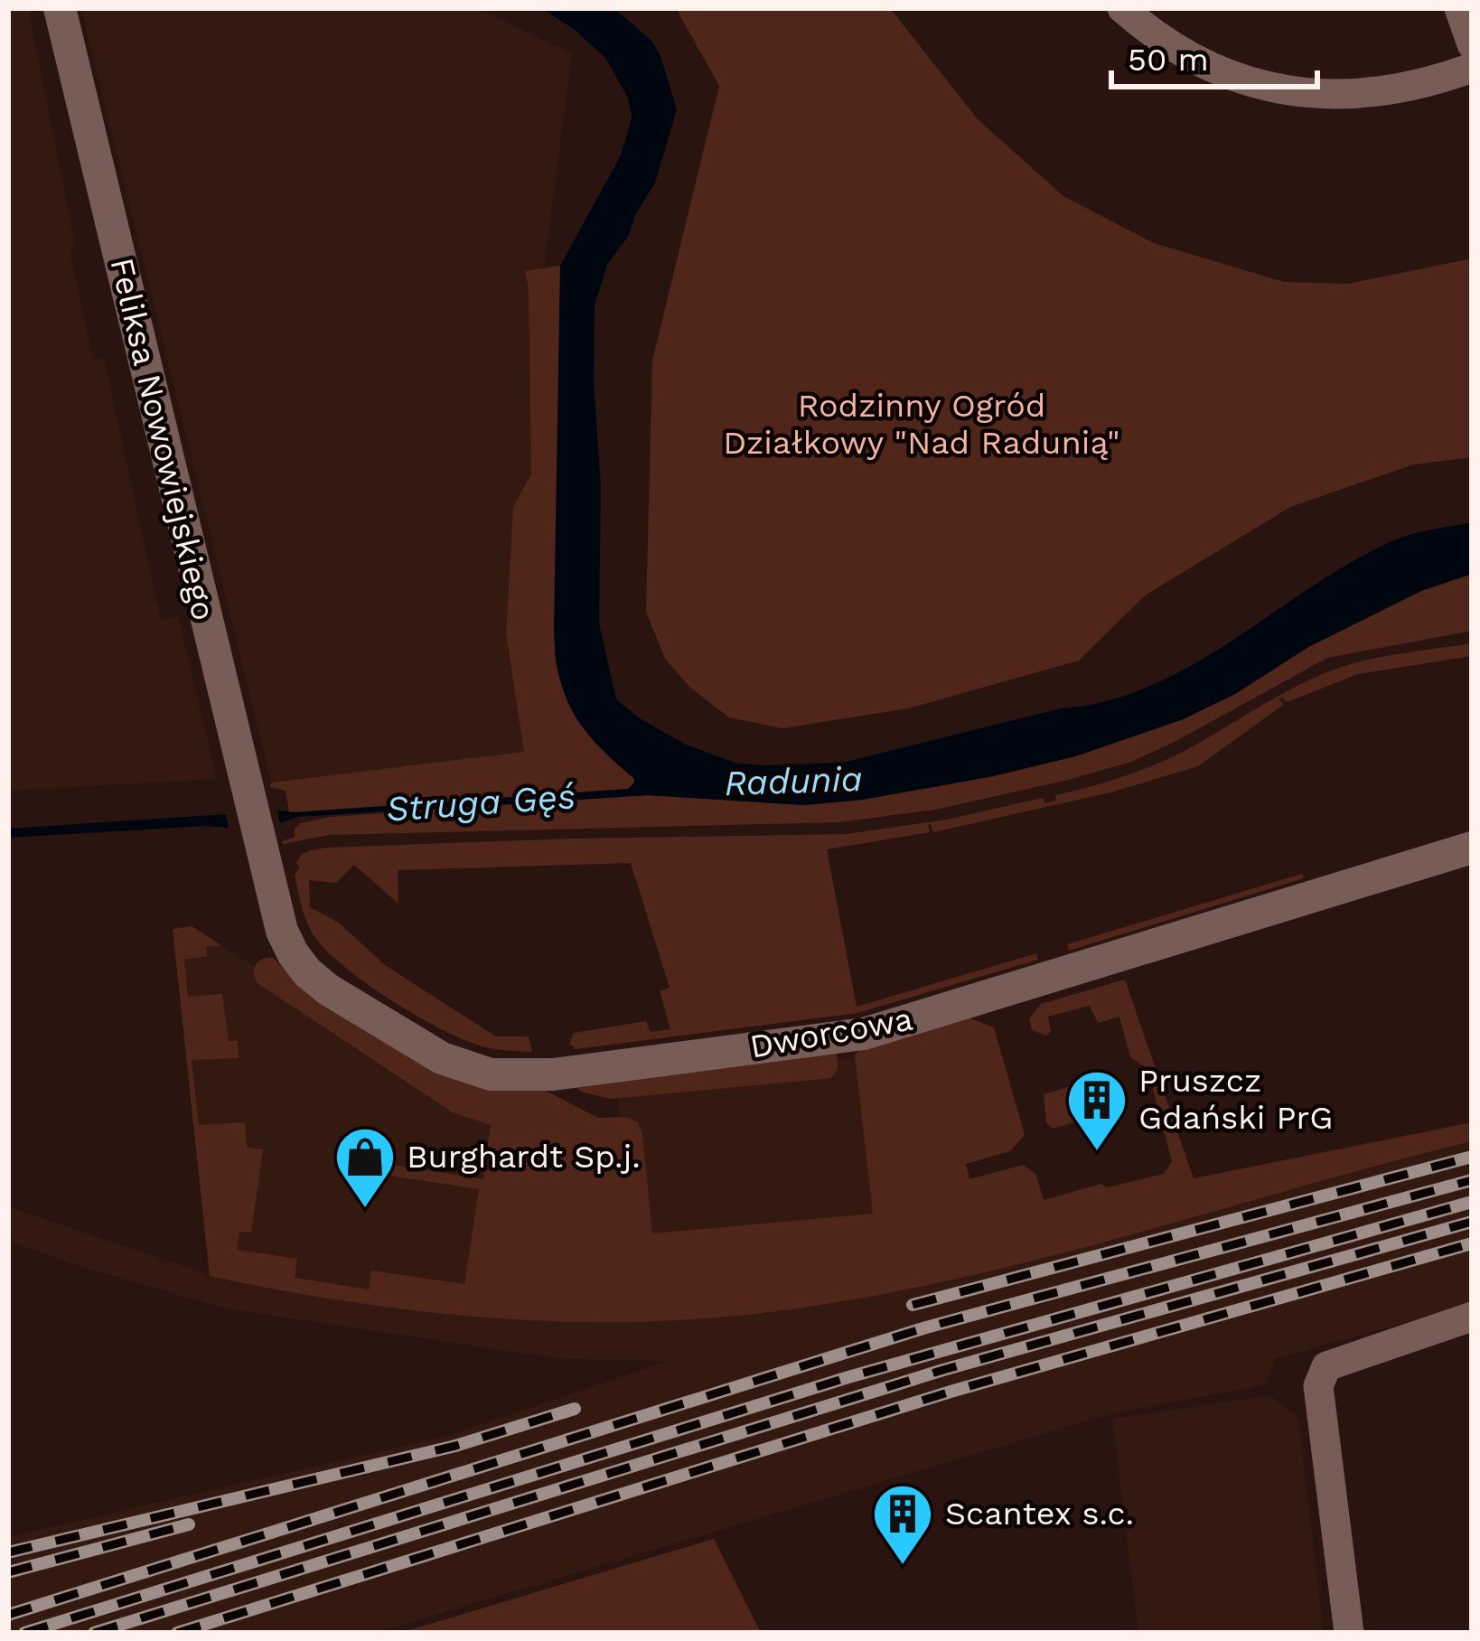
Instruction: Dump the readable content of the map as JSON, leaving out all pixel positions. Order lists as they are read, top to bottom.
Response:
{
  "streets": {
    "street": ["Feliksa Nowowiejskiego", "Dworcowa"]
  },
  "crossings": [
    ["Feliksa Nowowiejskiego", "Dworcowa"]
  ],
  "water": ["Radunia", "Struga Gęś"],
  "parks": ["Rodzinny Ogród Działkowy \"Nad Radunią\""],
  "places": {
    "building": ["Pruszcz Gdański PrG", "Scantex s.c."],
    "shop": ["Burghardt Sp.j."]
  },
  "scale_bar": "50 m"
}
